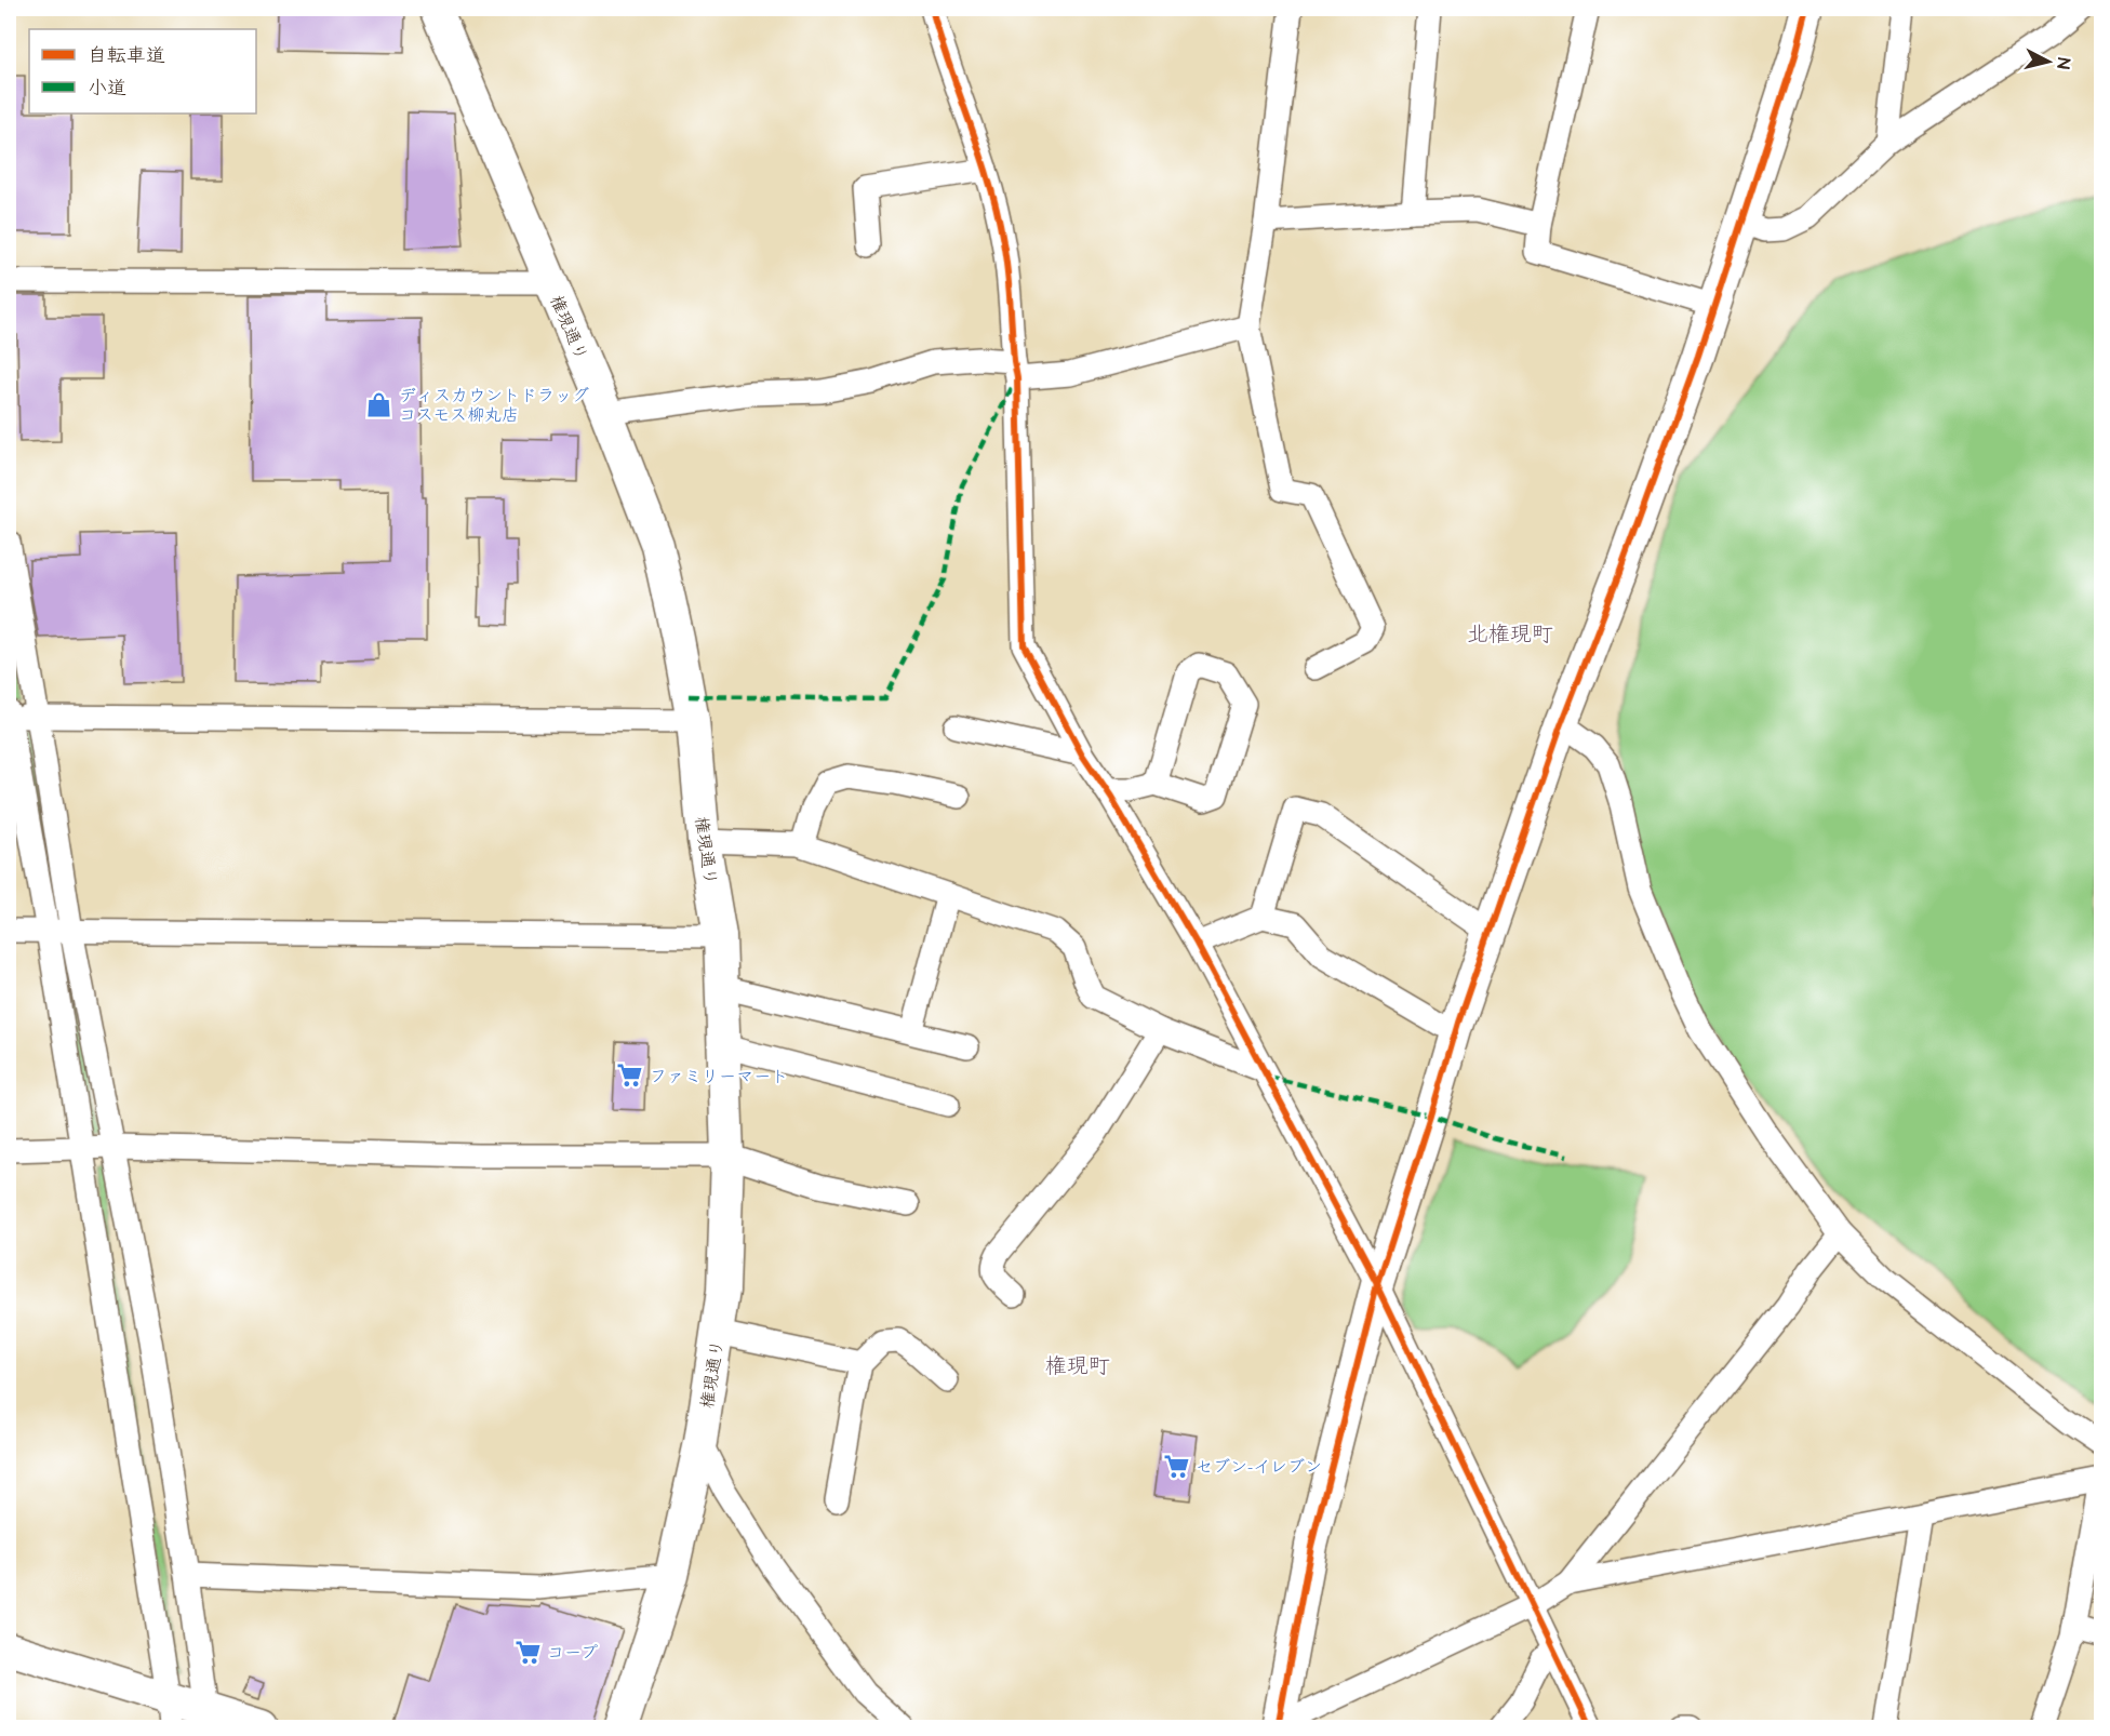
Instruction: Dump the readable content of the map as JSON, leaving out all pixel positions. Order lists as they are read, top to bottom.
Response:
{
  "streets": {
    "street": ["権現通り"]
  },
  "districts": ["北権現町", "権現町"],
  "places": {
    "shop": ["ディスカウントドラッグ コスモス柳丸店"],
    "supermarket": ["ファミリーマート", "セブン-イレブン", "コープ"]
  },
  "legend": ["自転車道", "小道"],
  "north": "right"
}
